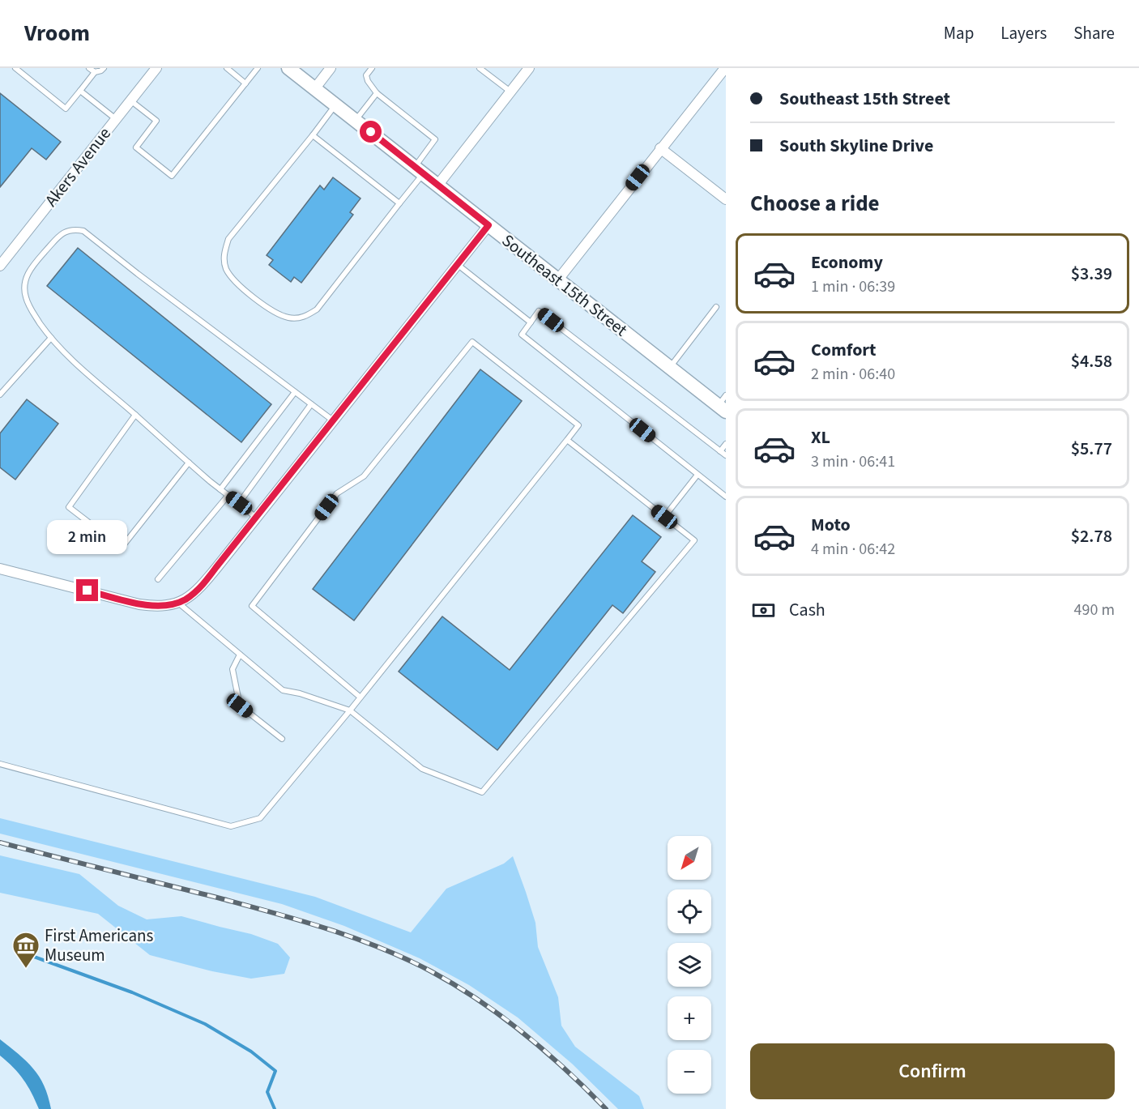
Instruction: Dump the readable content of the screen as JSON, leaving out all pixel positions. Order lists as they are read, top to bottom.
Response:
{
  "streets": {
    "main road": ["Southeast 15th Street"],
    "street": ["Akers Avenue"]
  },
  "places": {
    "museum": ["First Americans Museum"]
  },
  "north": "bottom left",
  "page": {
    "header": "Vroom",
    "nav": ["Map", "Layers", "Share"],
    "banner": ["Southeast 15th Street", "South Skyline Drive"],
    "heading": "Choose a ride",
    "list": [
      {
        "name": "Economy",
        "note": "1 min · 06:39",
        "value": "$3.39"
      },
      {
        "name": "Comfort",
        "note": "2 min · 06:40",
        "value": "$4.58"
      },
      {
        "name": "XL",
        "note": "3 min · 06:41",
        "value": "$5.77"
      },
      {
        "name": "Moto",
        "note": "4 min · 06:42",
        "value": "$2.78"
      }
    ],
    "bubble": "2 min",
    "pay": ["Cash", "490 m"],
    "map_buttons": ["+", "−"],
    "buttons": "Confirm"
  }
}
